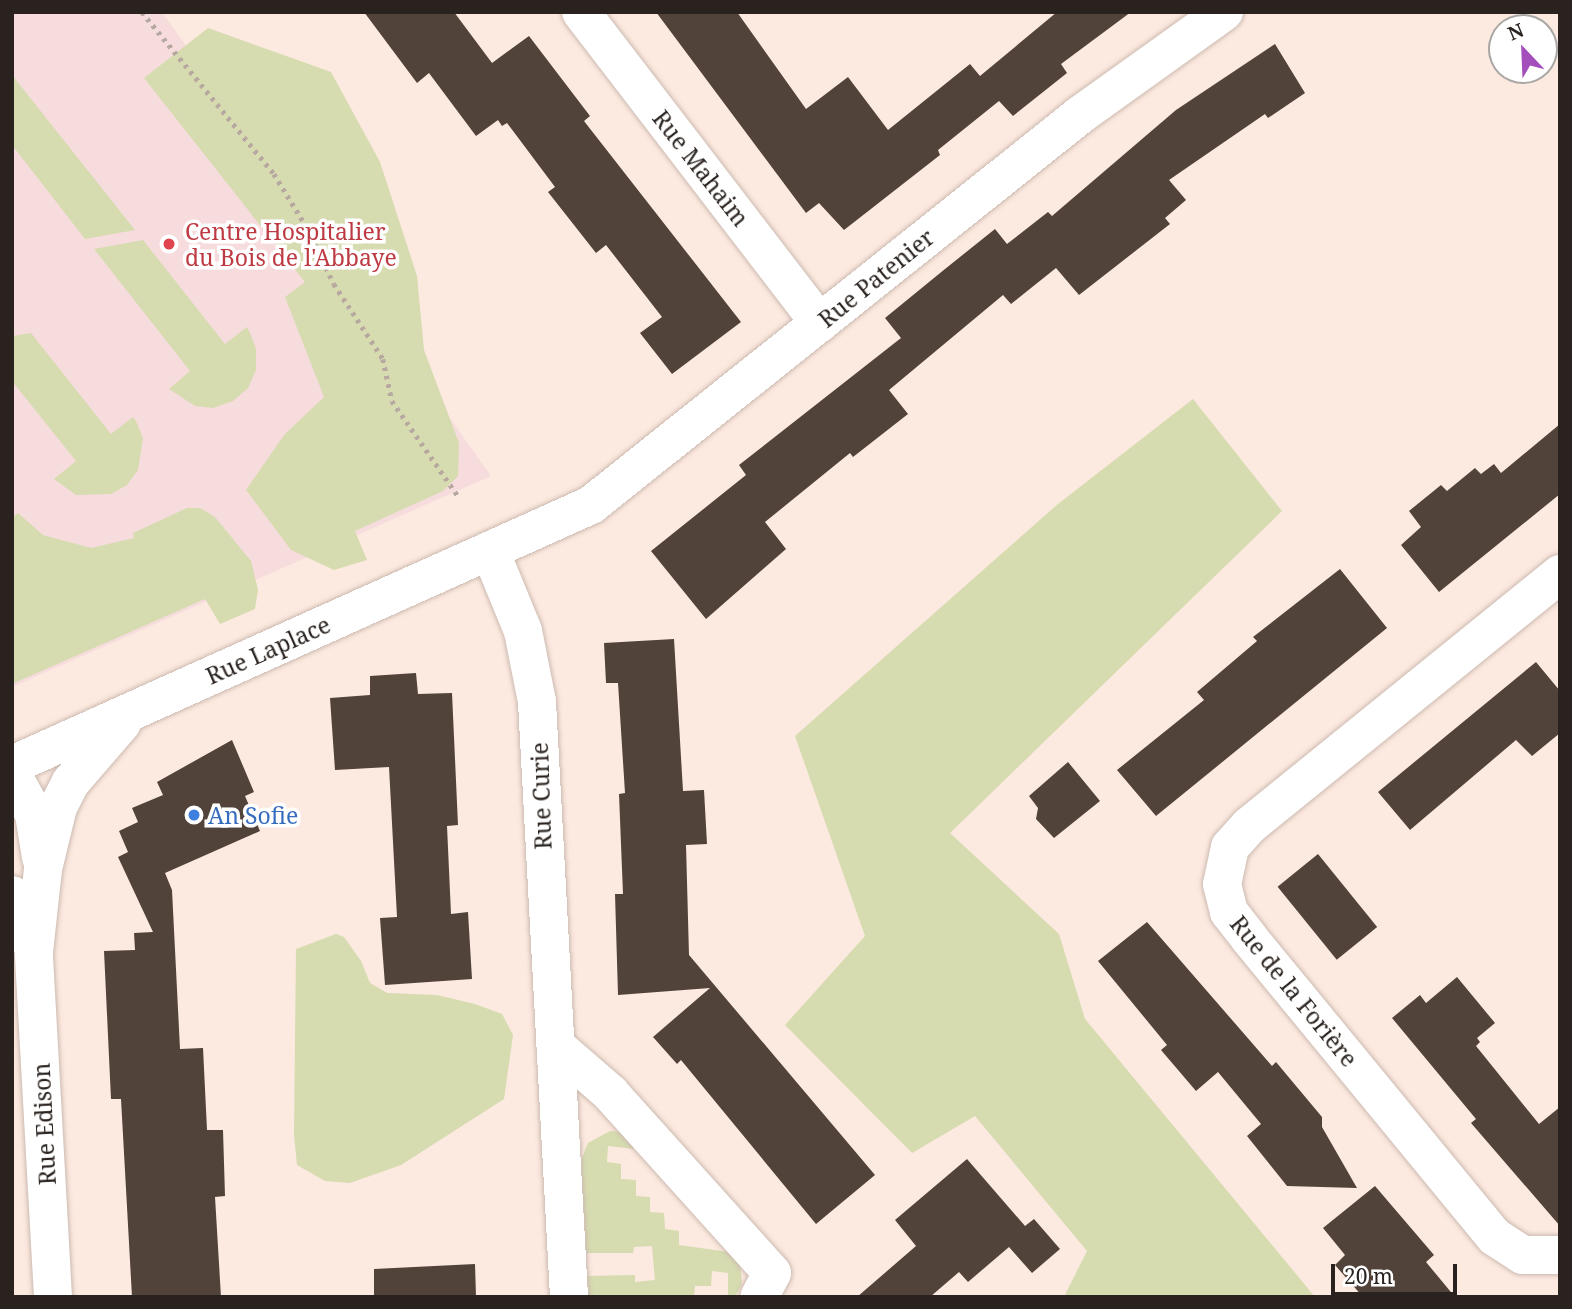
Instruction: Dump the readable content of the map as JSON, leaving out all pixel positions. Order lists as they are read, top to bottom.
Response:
{
  "streets": {
    "street": [
      "Rue Mahaim",
      "Rue Patenier",
      "Rue Laplace",
      "Rue Curie",
      "Rue de la Forière",
      "Rue Edison"
    ]
  },
  "crossings": [
    ["Rue Mahaim", "Rue Patenier"],
    ["Rue Patenier", "Rue Laplace"],
    ["Rue Laplace", "Rue Curie"],
    ["Rue Laplace", "Rue Edison"]
  ],
  "places": ["Centre Hospitalier du Bois de l'Abbaye", "An Sofie"],
  "scale_bar": "20 m",
  "north": "top left"
}
